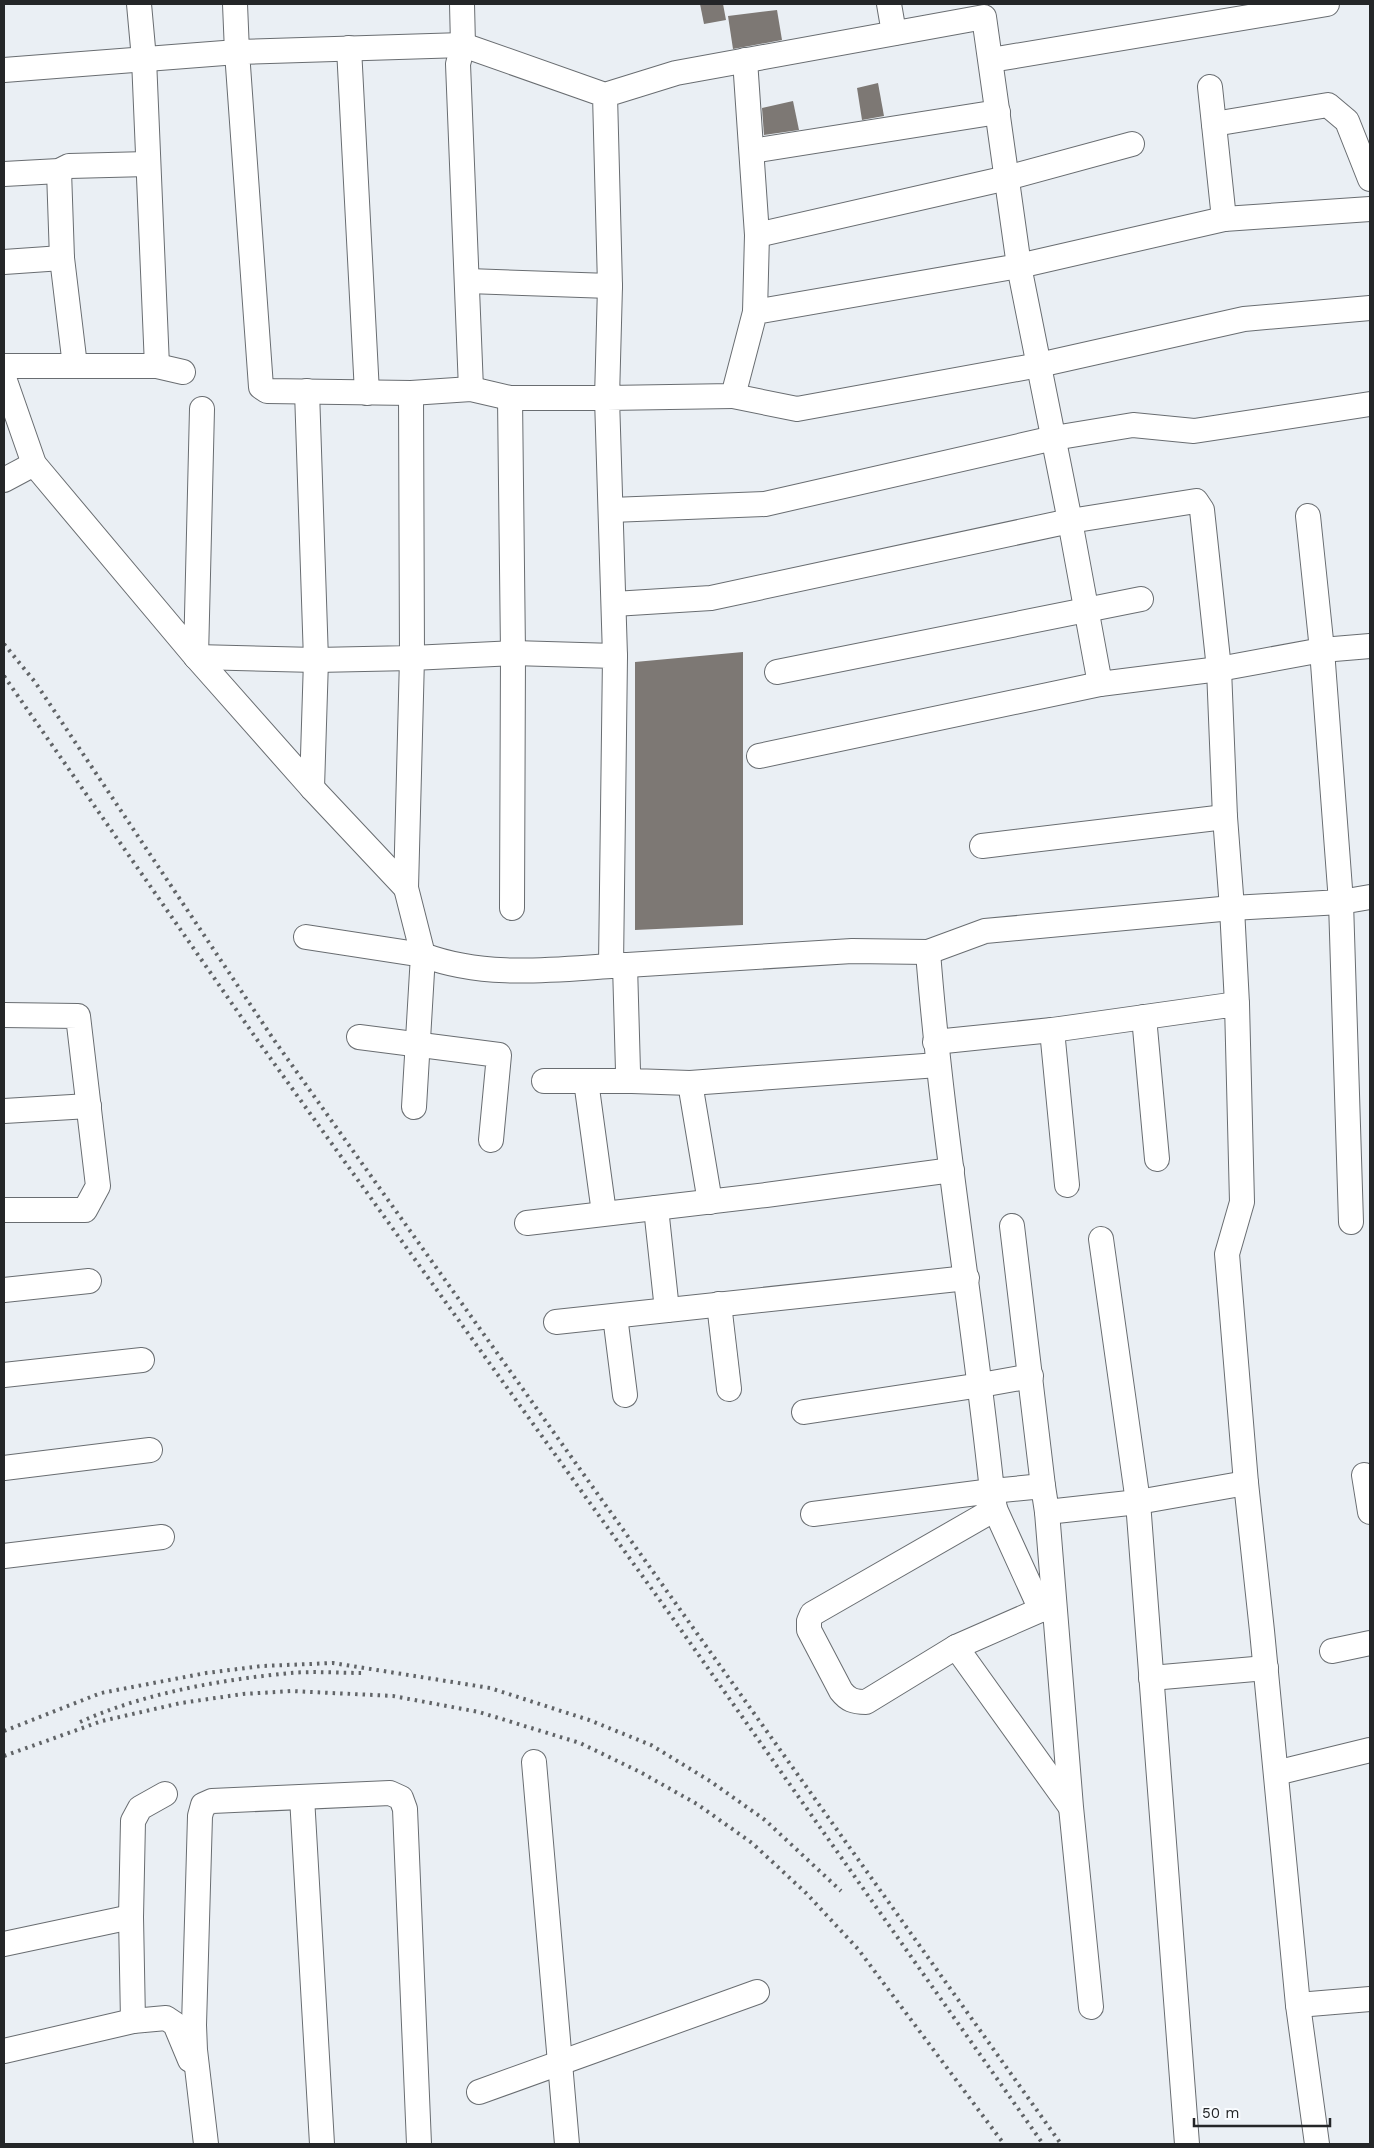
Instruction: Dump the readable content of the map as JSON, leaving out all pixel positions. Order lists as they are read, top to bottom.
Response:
{
  "scale_bar": "50 m"
}
